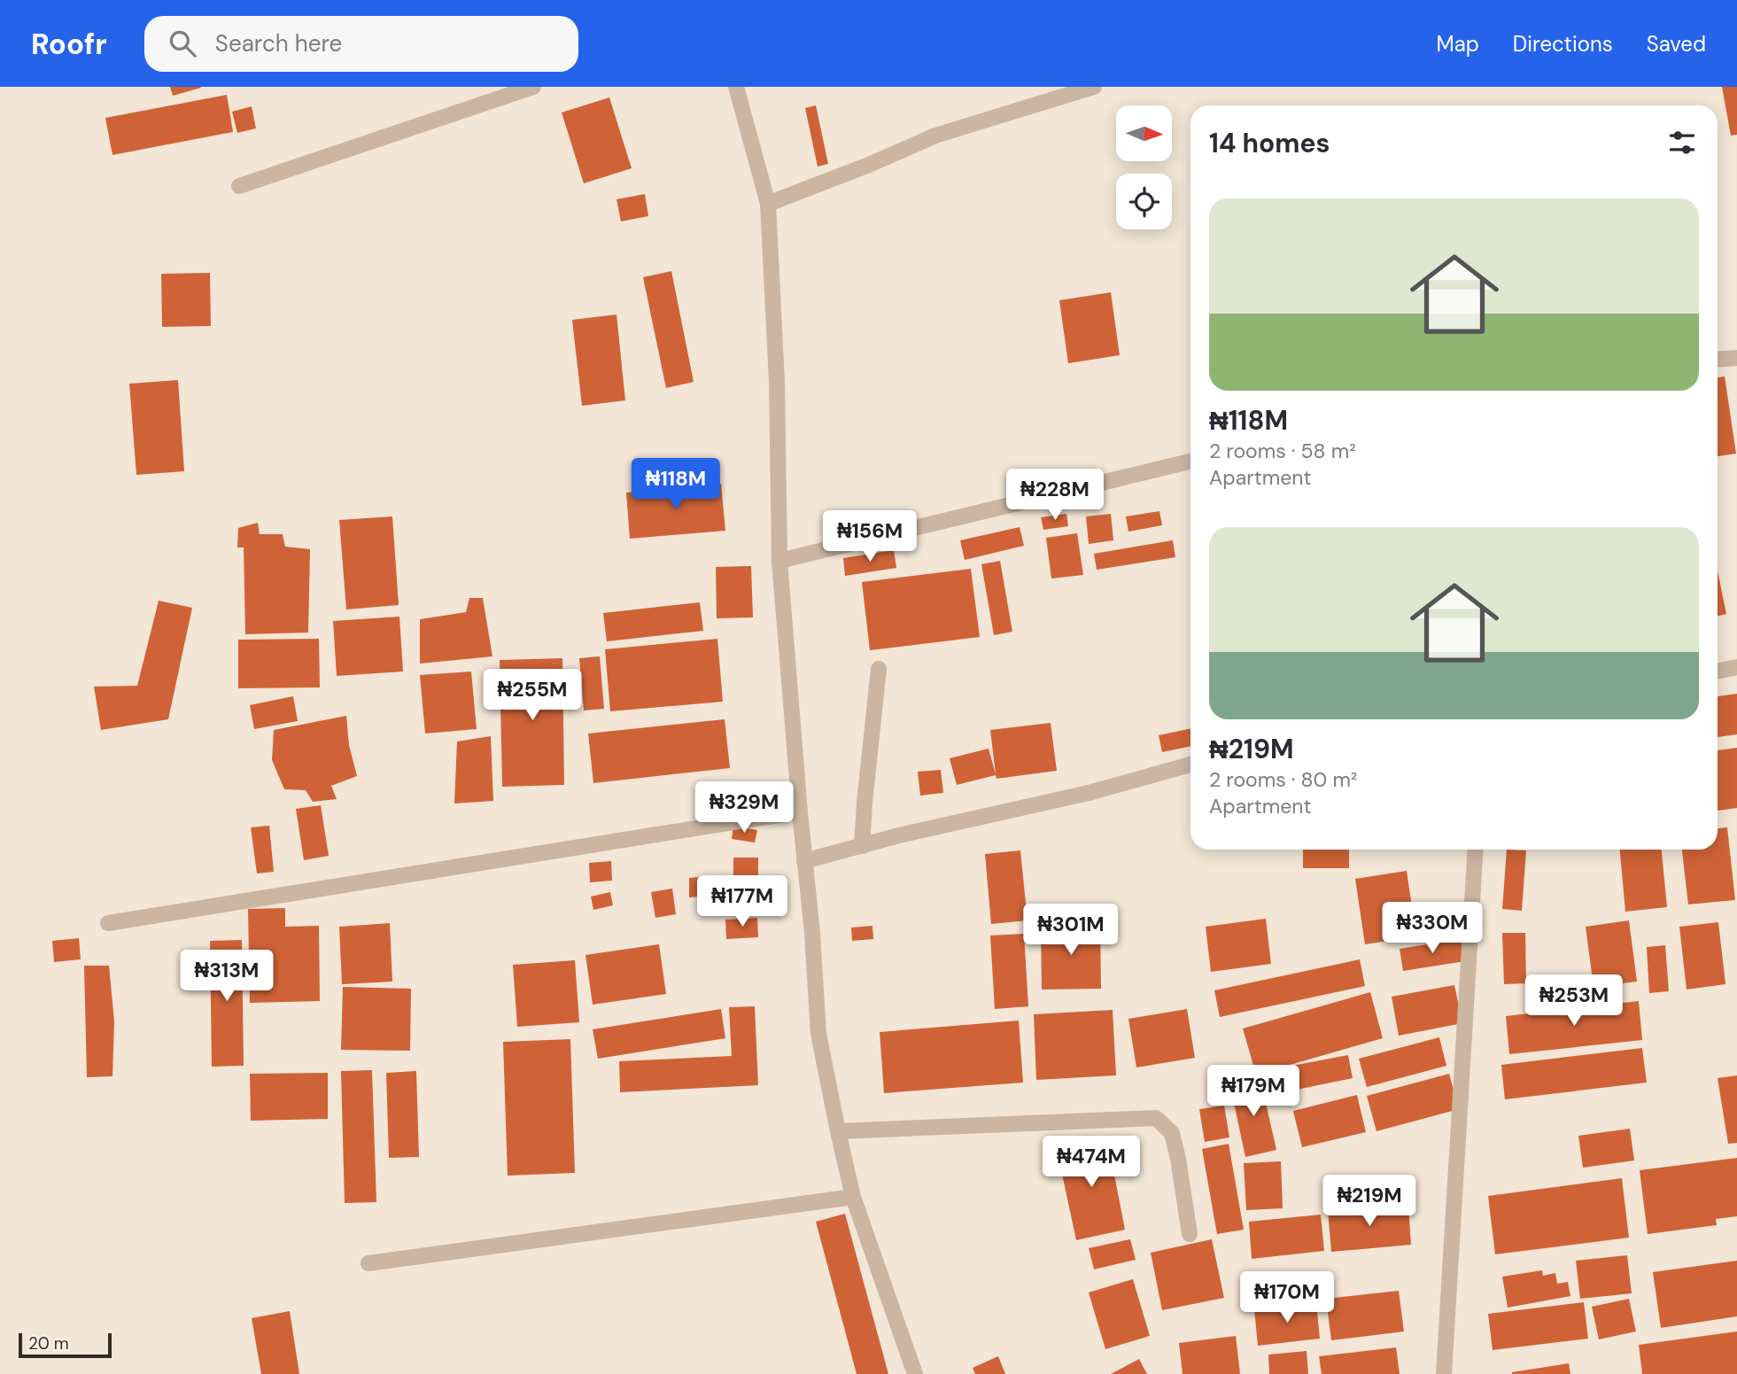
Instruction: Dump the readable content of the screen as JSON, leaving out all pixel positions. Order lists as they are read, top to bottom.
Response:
{
  "scale_bar": "20 m",
  "north": "right",
  "page": {
    "header": "Roofr",
    "search": "Search here",
    "nav": ["Map", "Directions", "Saved"],
    "heading": "14 homes",
    "list": [
      {
        "name": "₦118M",
        "note": "2 rooms · 58 m² · Apartment"
      },
      {
        "name": "₦219M",
        "note": "2 rooms · 80 m² · Apartment"
      }
    ],
    "price": [
      "₦118M",
      "₦228M",
      "₦156M",
      "₦255M",
      "₦329M",
      "₦177M",
      "₦330M",
      "₦301M",
      "₦313M",
      "₦253M",
      "₦179M",
      "₦474M",
      "₦219M",
      "₦170M"
    ],
    "scale": "20 m"
  }
}
